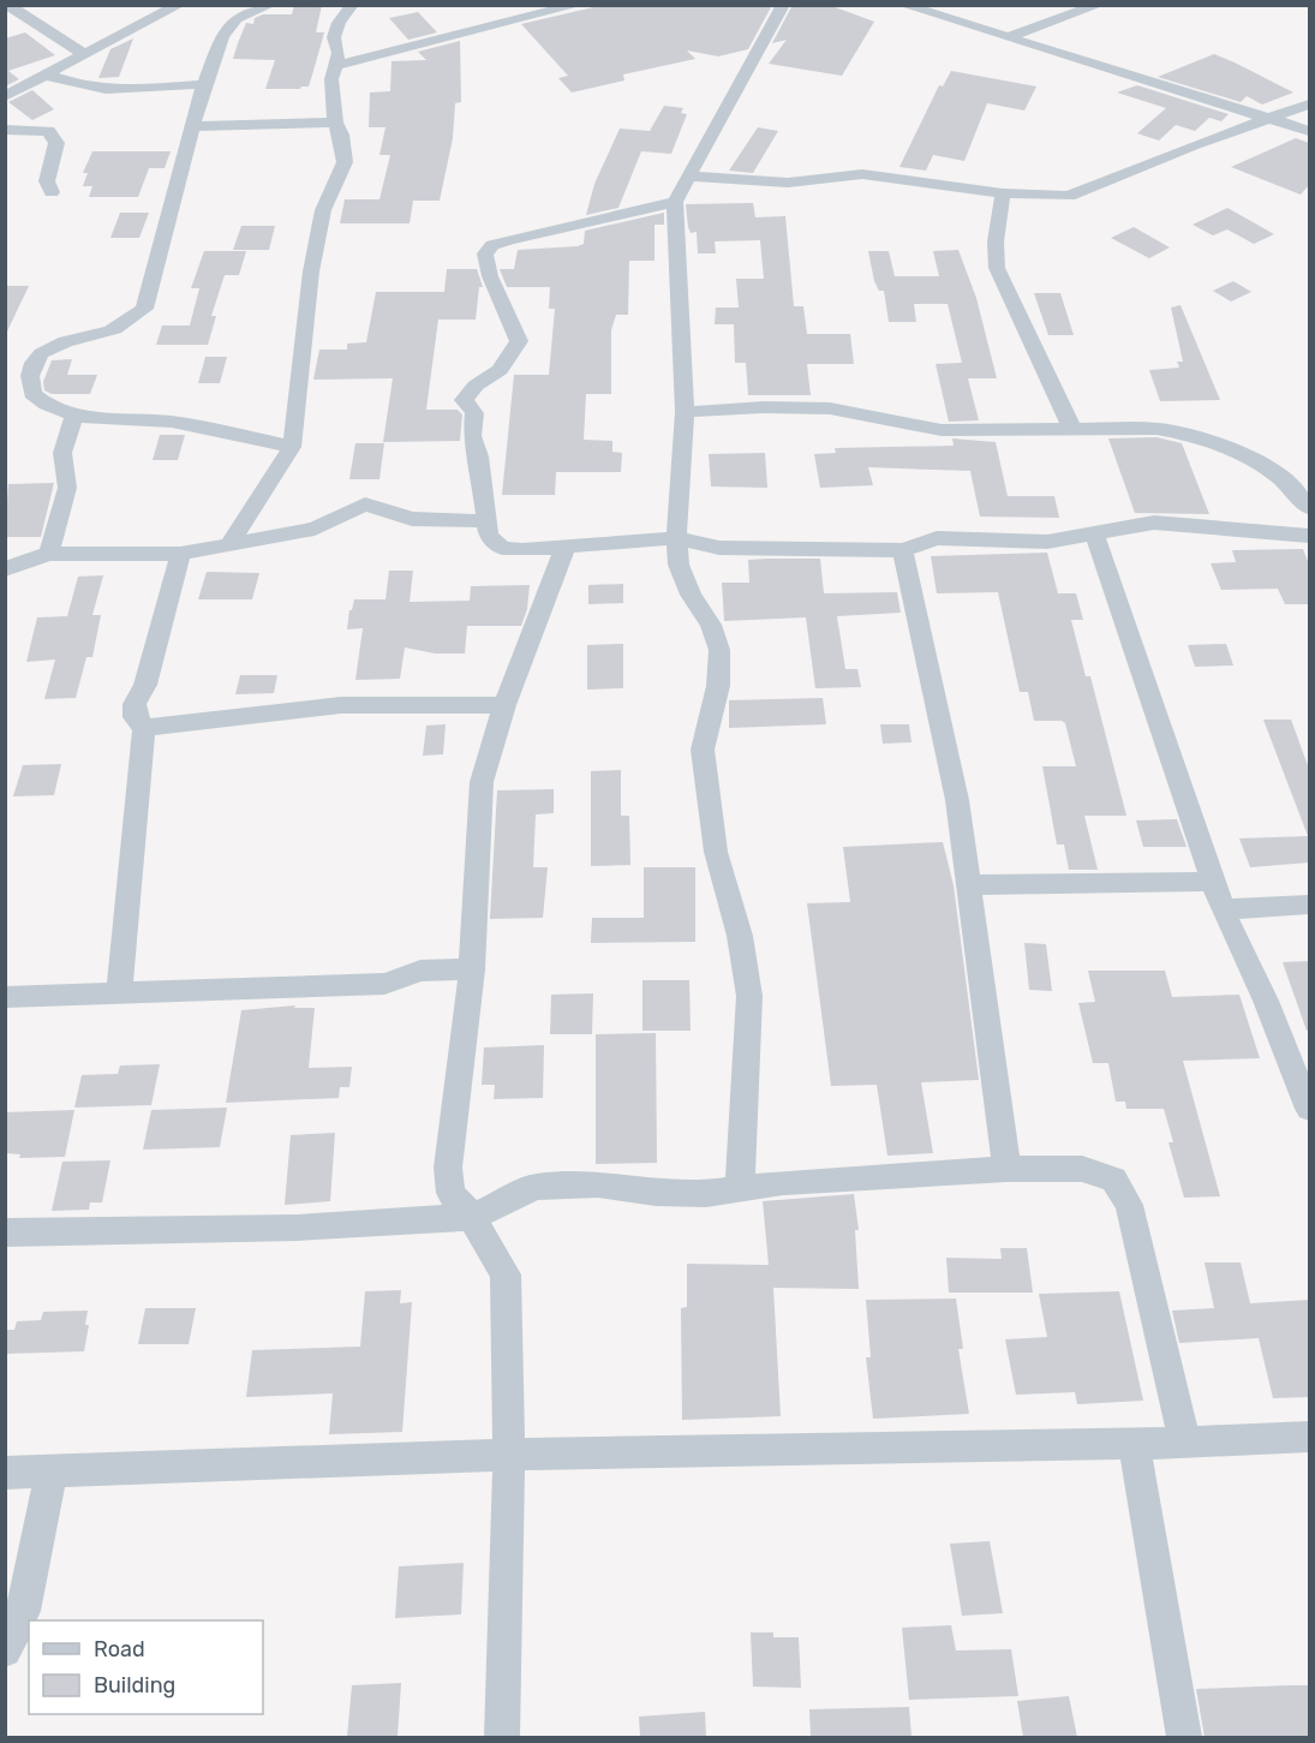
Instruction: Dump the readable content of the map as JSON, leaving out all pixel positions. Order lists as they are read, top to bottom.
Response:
{
  "legend": ["Road", "Building"]
}
